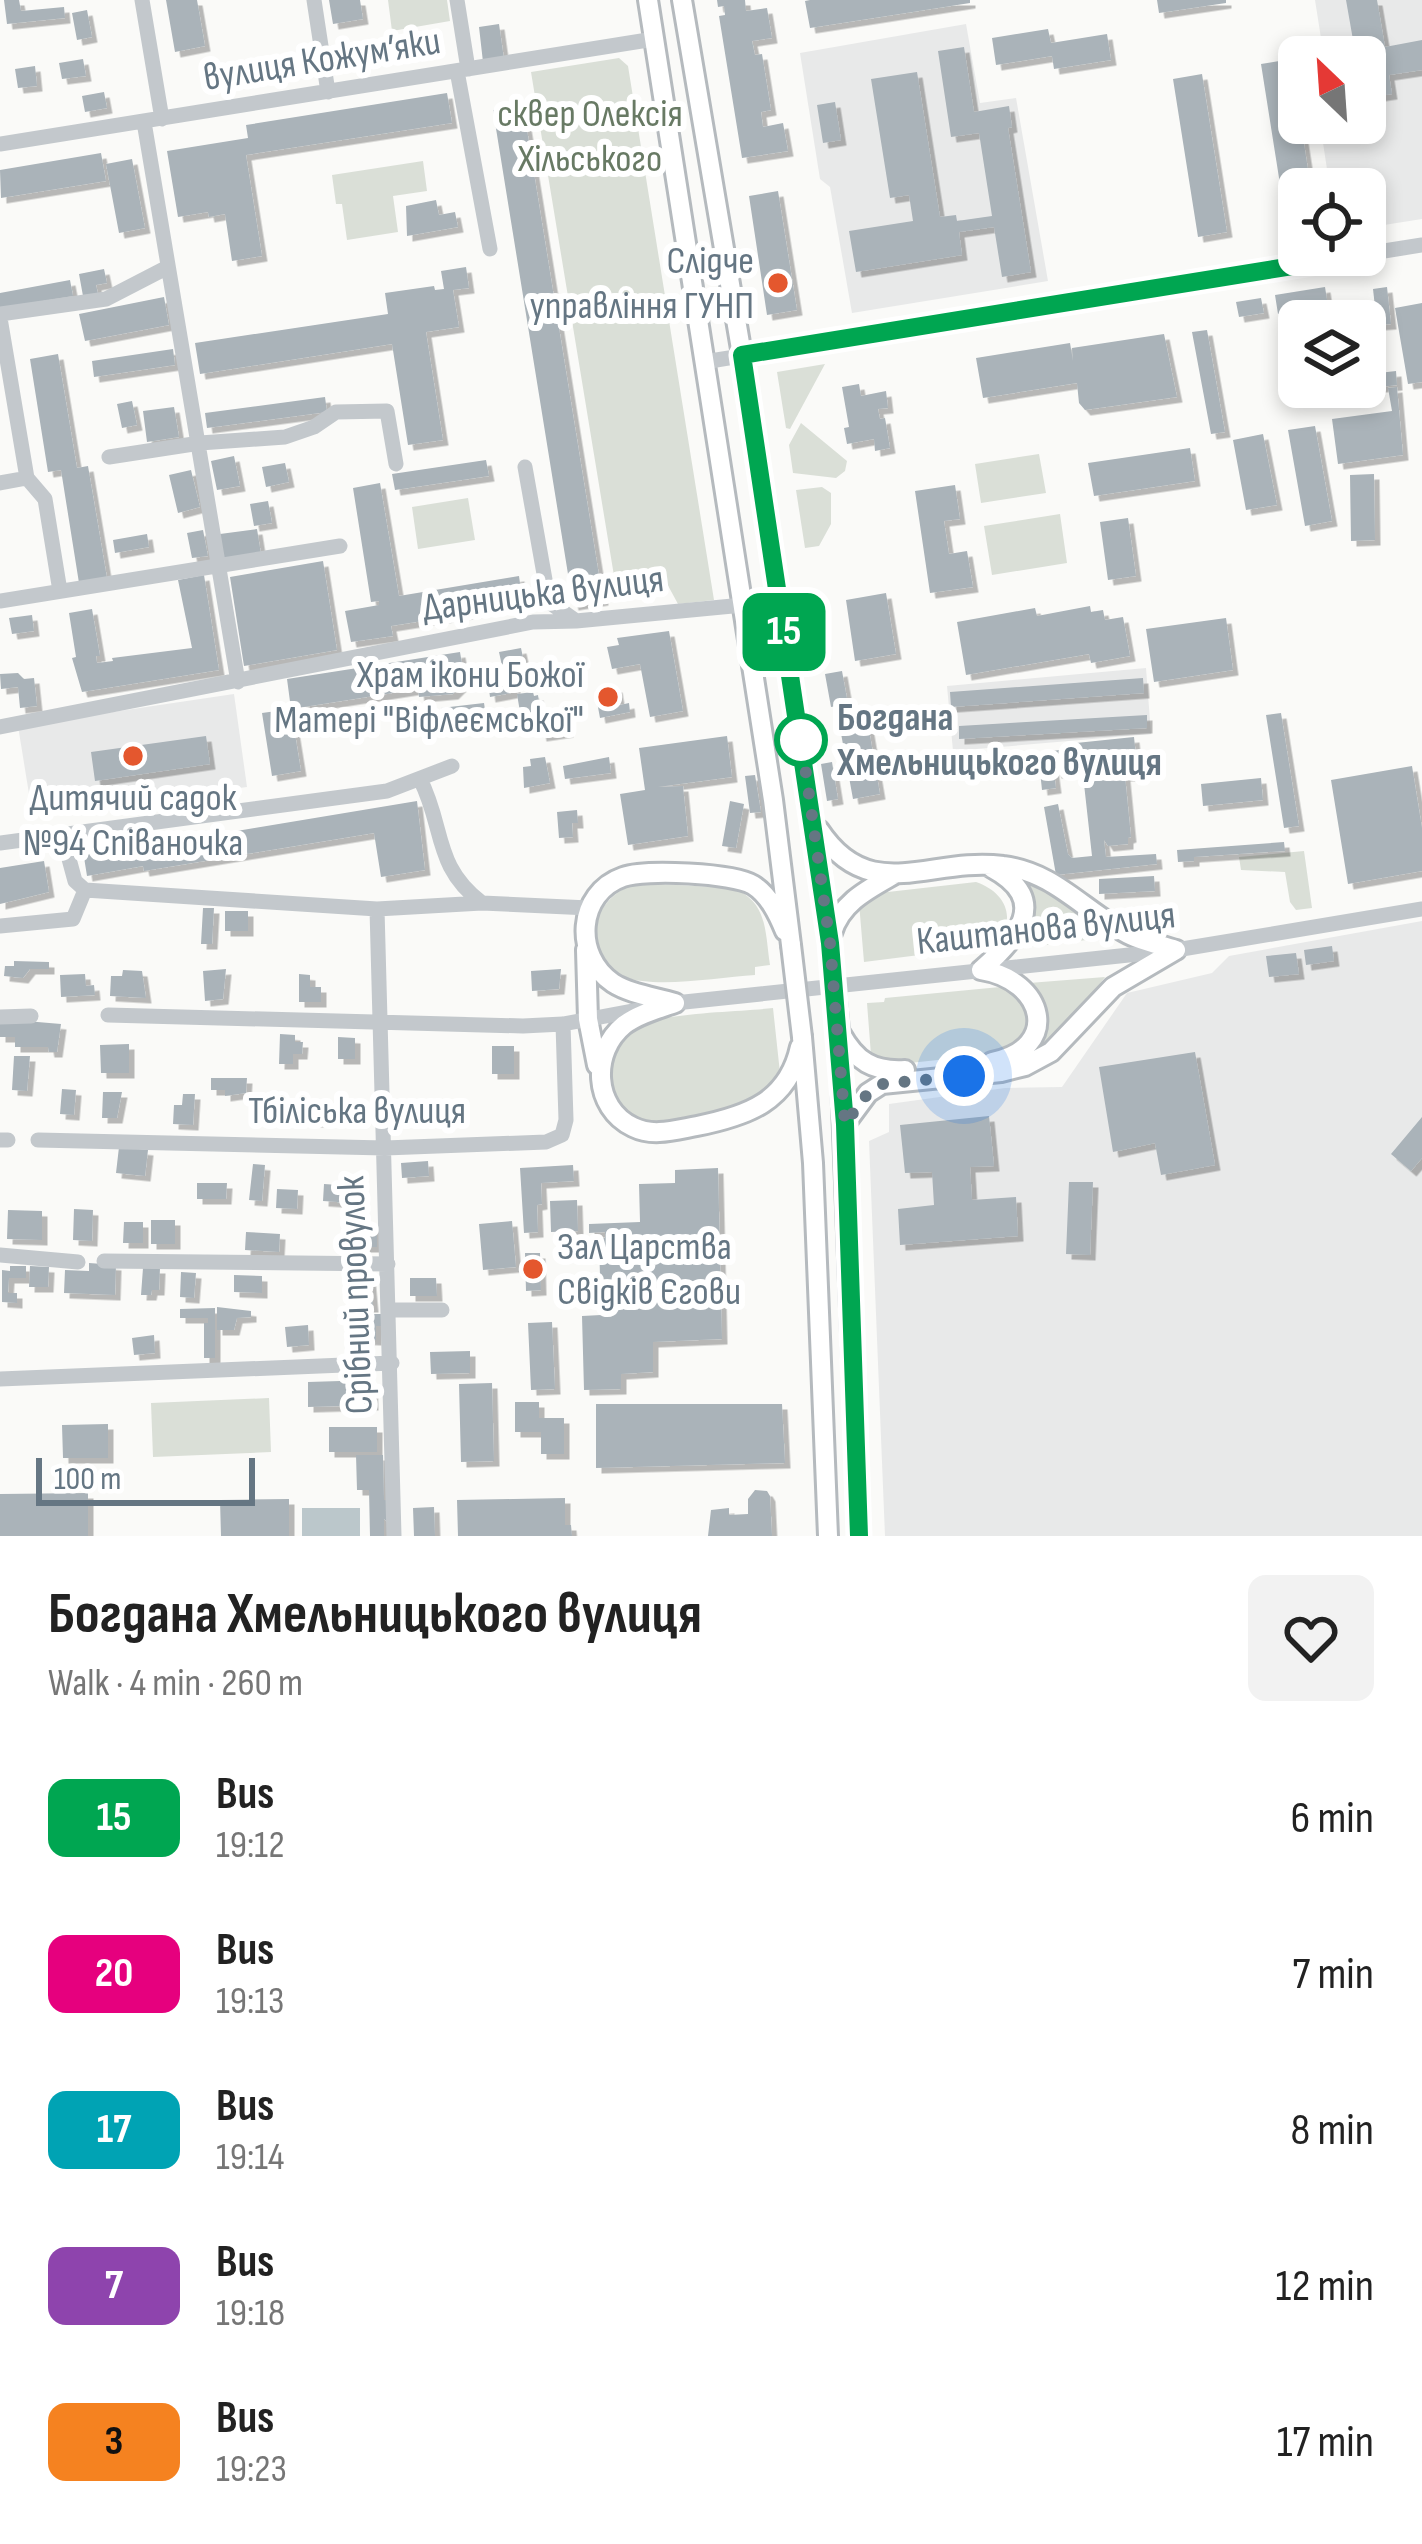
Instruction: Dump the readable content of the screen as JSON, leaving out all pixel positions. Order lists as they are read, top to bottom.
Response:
{
  "streets": {
    "street": [
      "вулиця Кожум’яки",
      "Дарницька вулиця",
      "Каштанова вулиця",
      "Тбіліська вулиця",
      "Срібний провулок"
    ]
  },
  "crossings": [
    ["Каштанова вулиця", "Тбіліська вулиця"],
    ["Каштанова вулиця", "Срібний провулок"],
    ["Тбіліська вулиця", "Срібний провулок"]
  ],
  "parks": ["сквер Олексія Хільського"],
  "places": [
    "Слідче управління ГУНП",
    "Храм ікони Божої Матері \"Віфлеємської\"",
    "Богдана Хмельницького вулиця",
    "Дитячий садок №94 Співаночка",
    "Зал Царства Свідків Єгови"
  ],
  "lines": ["bus line 15"],
  "scale_bar": "100 m",
  "north": "top left",
  "page": {
    "on_map": "15",
    "scale": "100 m",
    "heading": ["Богдана Хмельницького вулиця", "Walk · 4 min · 260 m"],
    "list": [
      {
        "mark": "15",
        "name": "Bus",
        "note": "19:12",
        "value": "6 min"
      },
      {
        "mark": "20",
        "name": "Bus",
        "note": "19:13",
        "value": "7 min"
      },
      {
        "mark": "17",
        "name": "Bus",
        "note": "19:14",
        "value": "8 min"
      },
      {
        "mark": "7",
        "name": "Bus",
        "note": "19:18",
        "value": "12 min"
      },
      {
        "mark": "3",
        "name": "Bus",
        "note": "19:23",
        "value": "17 min"
      }
    ]
  }
}
